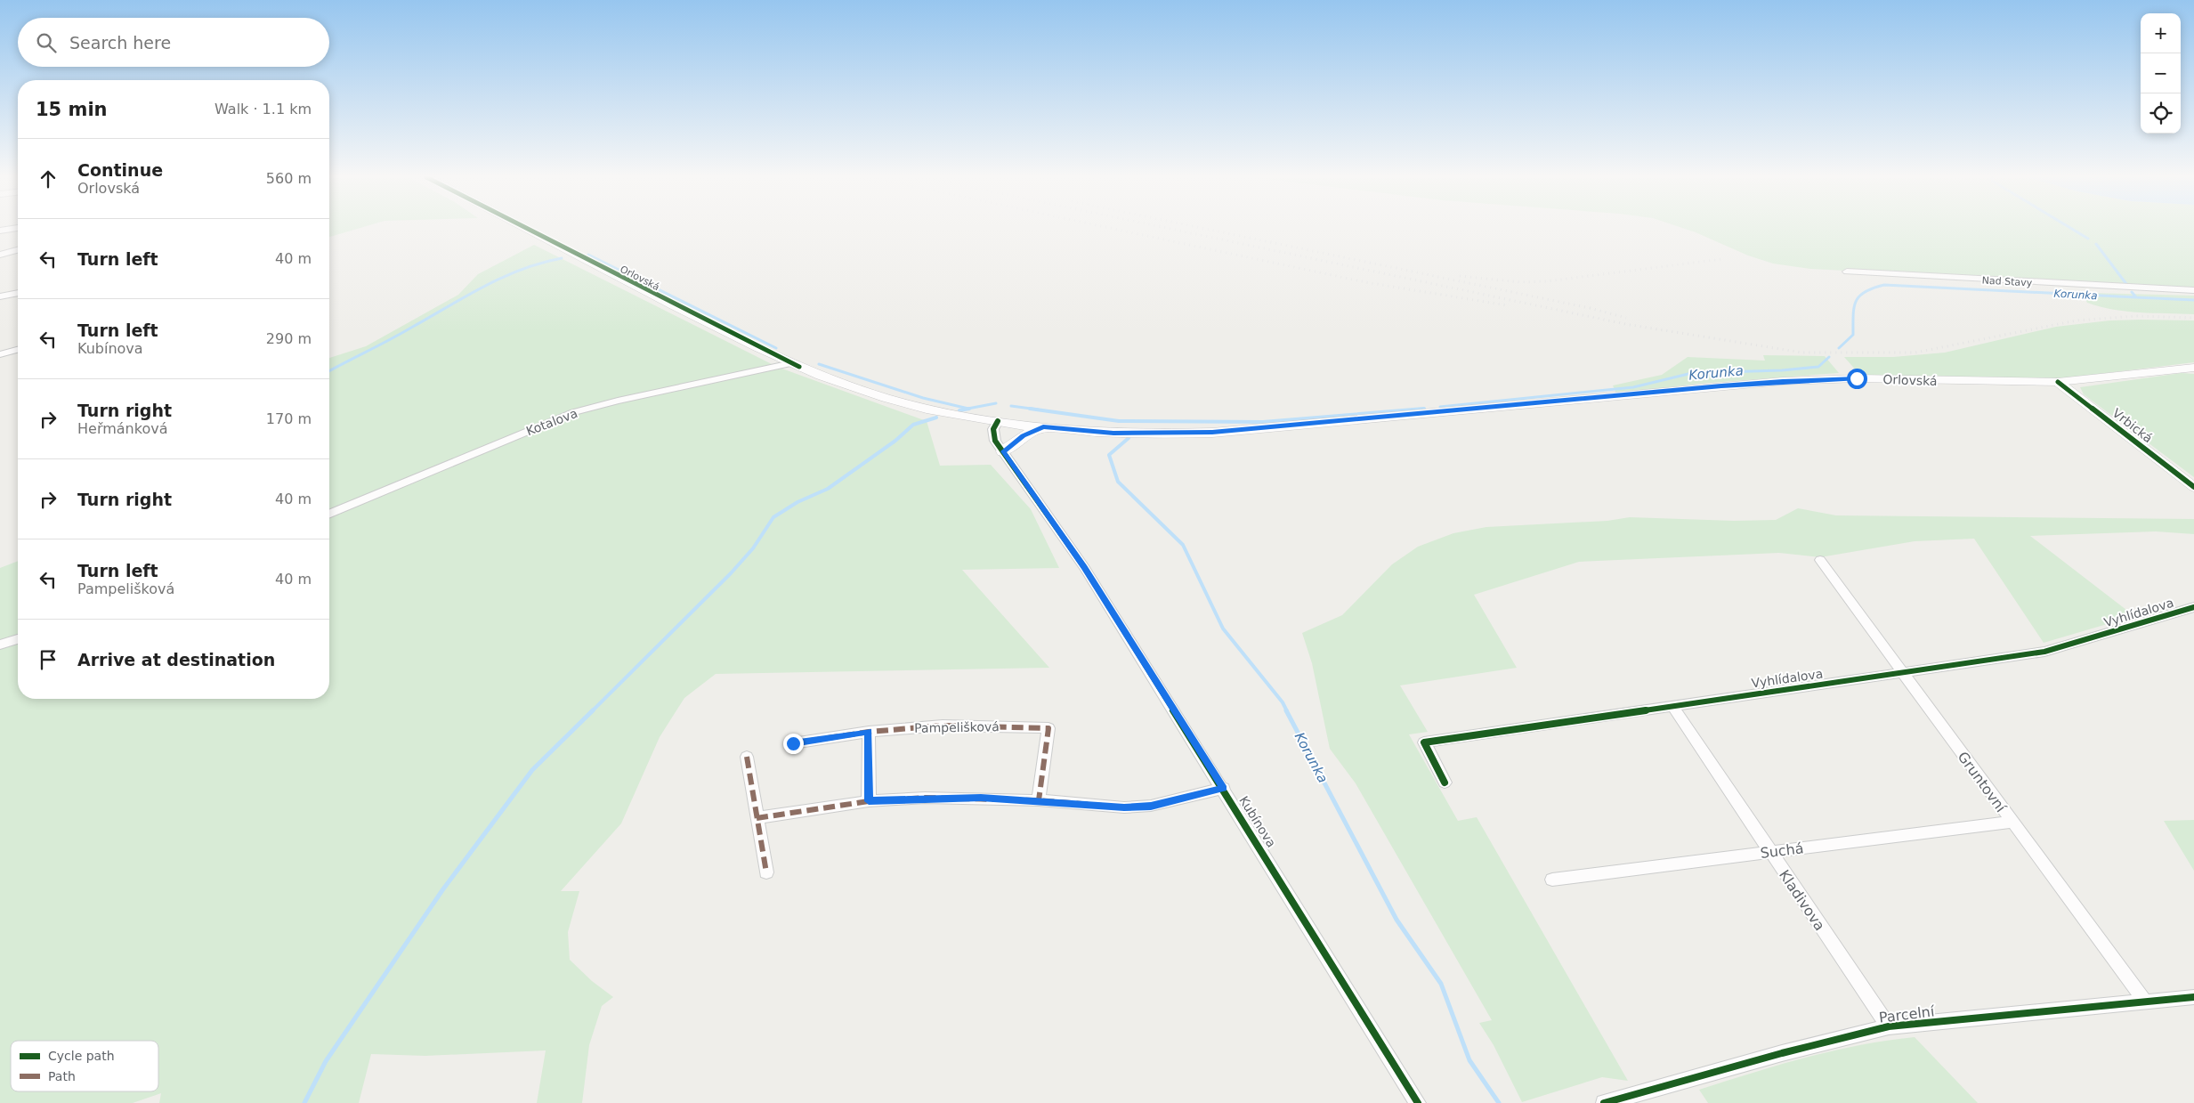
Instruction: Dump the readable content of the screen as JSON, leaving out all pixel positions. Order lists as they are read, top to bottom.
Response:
{
  "streets": {
    "main road": ["Orlovská"],
    "street": [
      "Nad Stavy",
      "Kotalova",
      "Vrbická",
      "Vyhlídalova",
      "Pampelišková",
      "Gruntovní",
      "Kubínova",
      "Suchá",
      "Kladivova",
      "Parcelní"
    ]
  },
  "crossings": [
    ["Orlovská", "Kotalova"],
    ["Orlovská", "Vrbická"],
    ["Orlovská", "Kubínova"],
    ["Vyhlídalova", "Gruntovní"],
    ["Vyhlídalova", "Kladivova"],
    ["Gruntovní", "Suchá"],
    ["Gruntovní", "Parcelní"],
    ["Suchá", "Kladivova"],
    ["Kladivova", "Parcelní"]
  ],
  "water": ["Korunka"],
  "legend": ["Cycle path", "Path"],
  "page": {
    "map_buttons": ["+", "−"],
    "search": "Search here",
    "heading": ["15 min", "Walk · 1.1 km"],
    "list": [
      ["Continue", "Orlovská", "560 m"],
      ["Turn left", "40 m"],
      ["Turn left", "Kubínova", "290 m"],
      ["Turn right", "Heřmánková", "170 m"],
      ["Turn right", "40 m"],
      ["Turn left", "Pampelišková", "40 m"],
      "Arrive at destination"
    ]
  }
}
